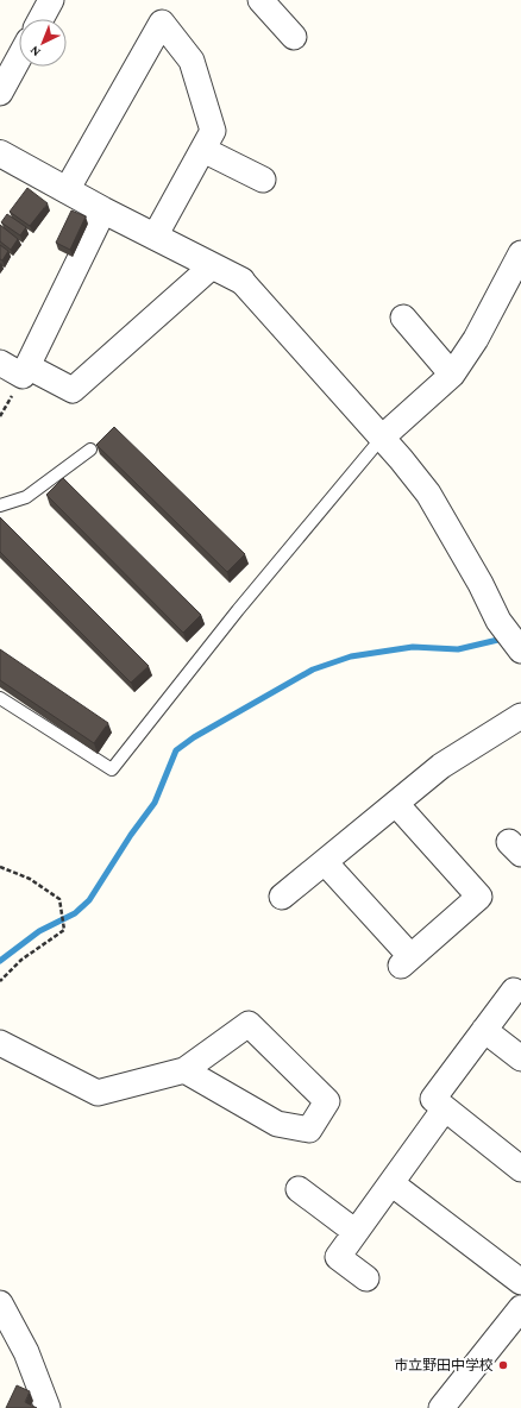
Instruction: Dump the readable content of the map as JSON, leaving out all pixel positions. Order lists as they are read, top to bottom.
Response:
{
  "places": ["市立野田中学校"],
  "north": "bottom left"
}
